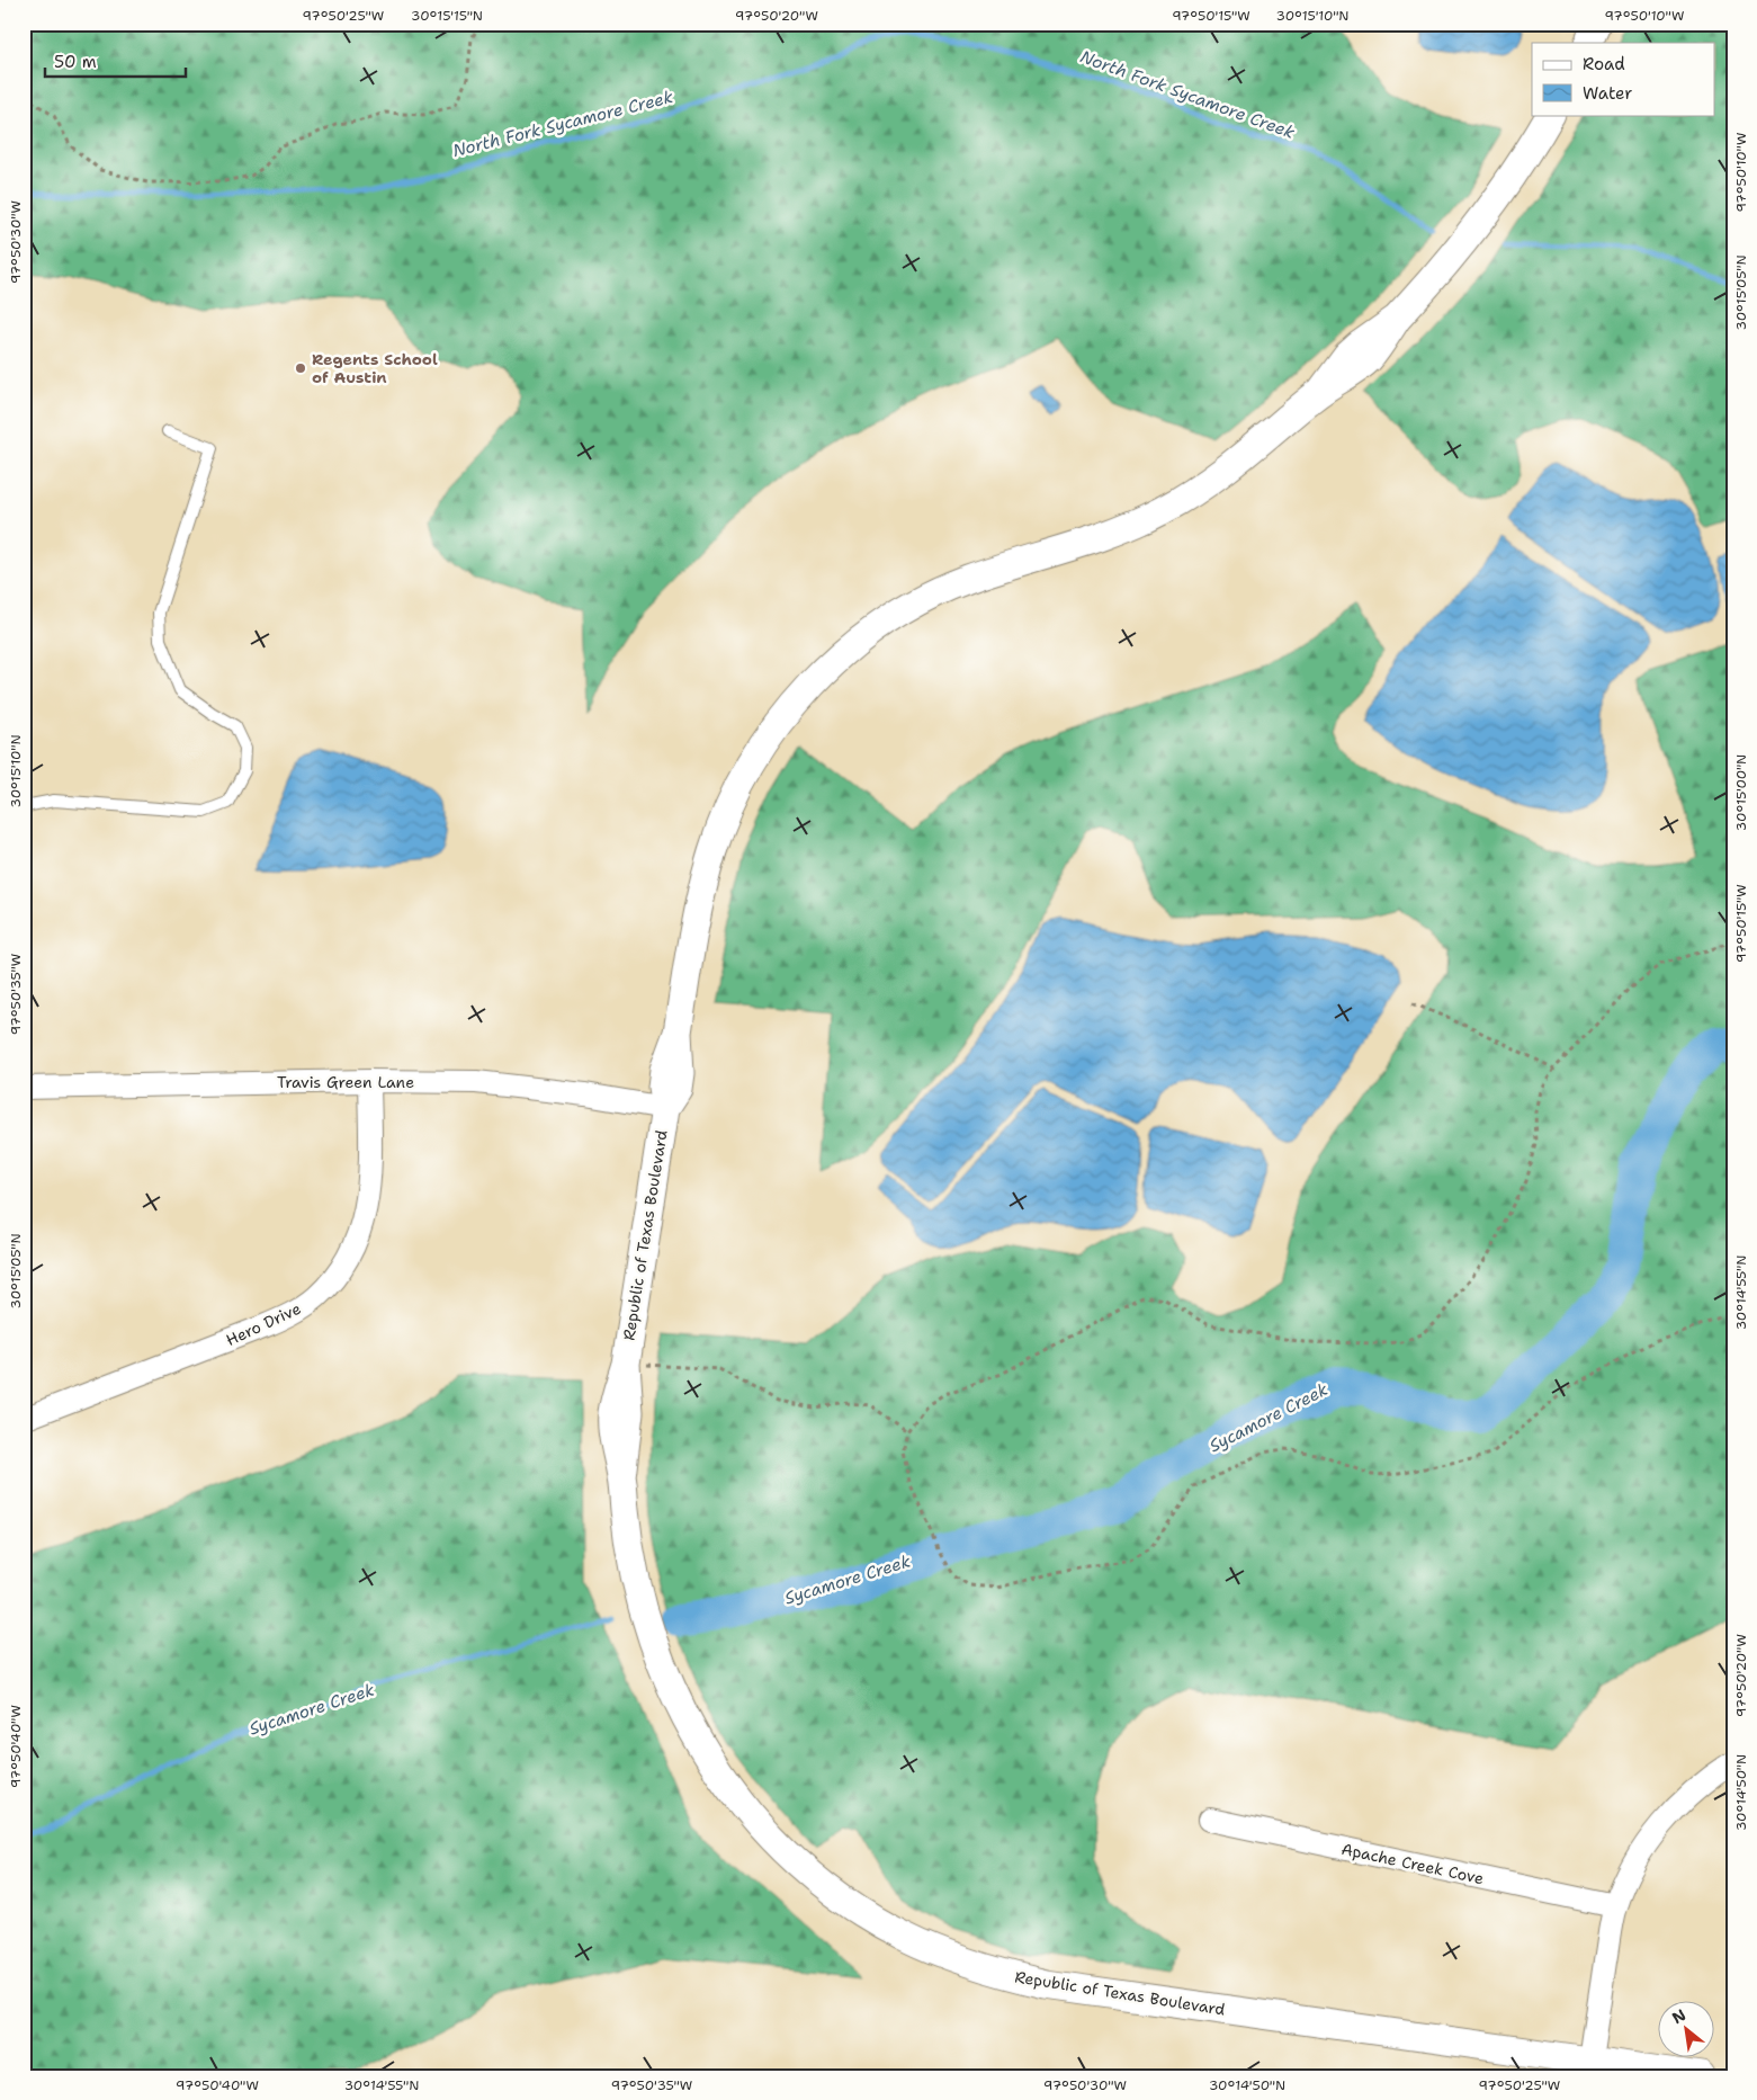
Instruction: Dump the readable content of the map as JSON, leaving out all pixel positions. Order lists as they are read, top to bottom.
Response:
{
  "streets": {
    "street": [
      "Travis Green Lane",
      "Republic of Texas Boulevard",
      "Hero Drive",
      "Apache Creek Cove"
    ]
  },
  "crossings": [
    ["Travis Green Lane", "Republic of Texas Boulevard"],
    ["Travis Green Lane", "Hero Drive"]
  ],
  "water": ["North Fork Sycamore Creek", "Sycamore Creek"],
  "places": ["Regents School of Austin"],
  "legend": ["Road", "Water"],
  "scale_bar": "50 m",
  "north": "top left",
  "coordinates": [
    "97°50'25\"W",
    "30°15'15\"N",
    "97°50'20\"W",
    "97°50'15\"W",
    "30°15'10\"N",
    "97°50'10\"W",
    "97°50'30\"W",
    "30°15'05\"N",
    "30°15'00\"N",
    "97°50'35\"W",
    "30°14'55\"N",
    "97°50'40\"W",
    "30°14'50\"N"
  ]
}
